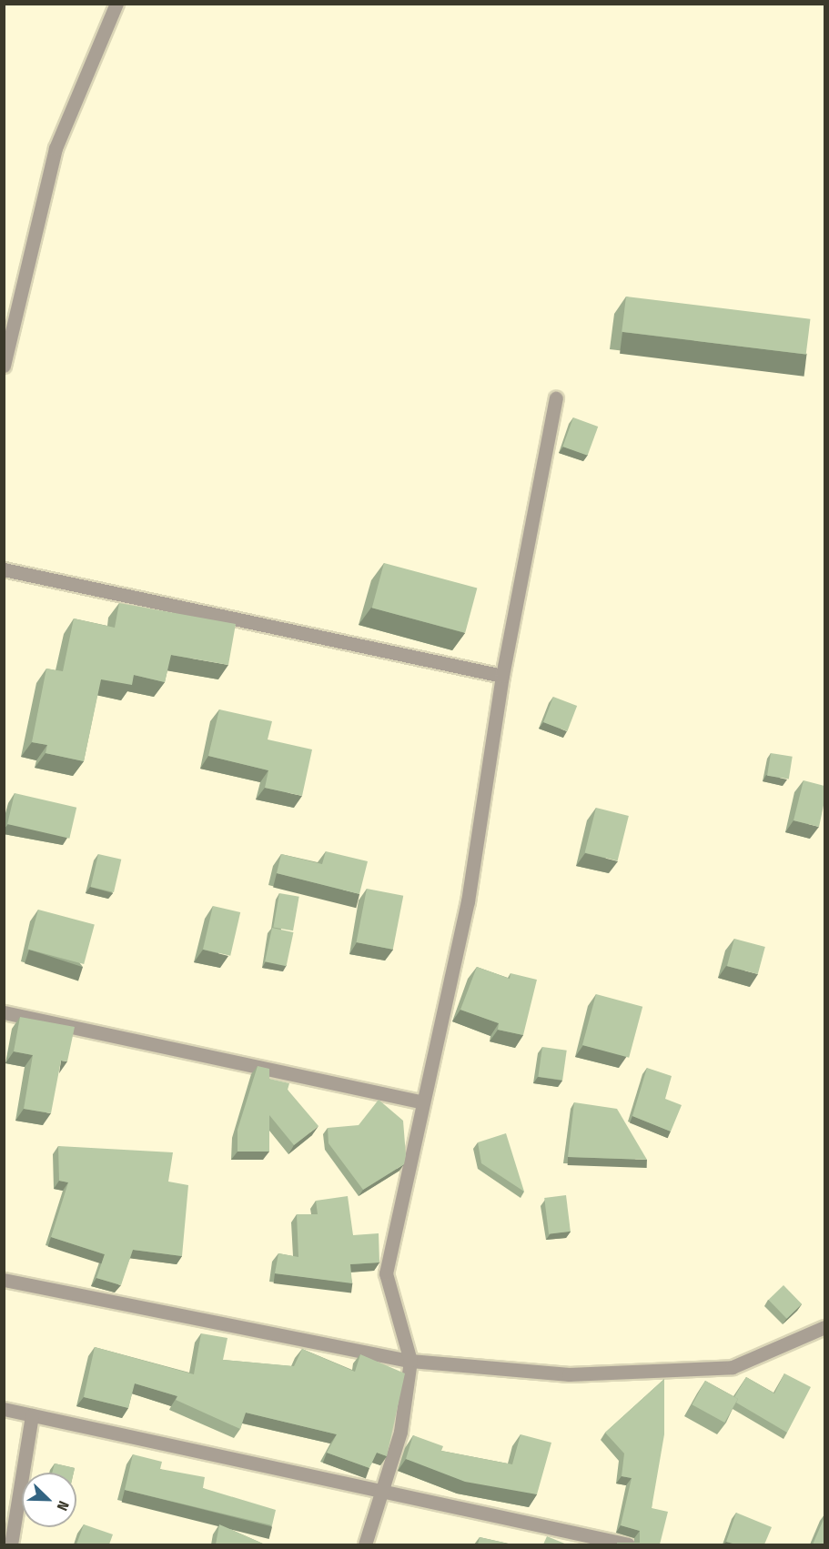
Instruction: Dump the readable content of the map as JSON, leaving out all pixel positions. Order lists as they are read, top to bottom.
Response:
{
  "north": "bottom right"
}
